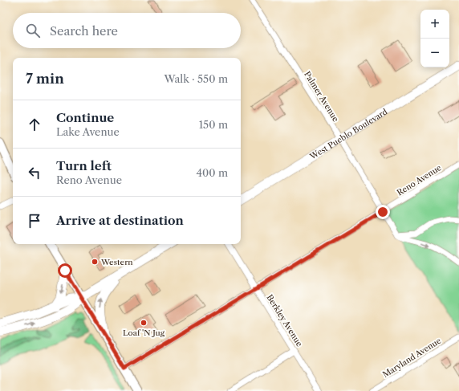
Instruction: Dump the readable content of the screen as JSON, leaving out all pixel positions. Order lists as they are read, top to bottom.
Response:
{
  "streets": {
    "main road": ["West Pueblo Boulevard"],
    "street": [
      "Palmer Avenue",
      "Reno Avenue",
      "Berkley Avenue",
      "Maryland Avenue"
    ]
  },
  "crossings": [
    ["Palmer Avenue", "West Pueblo Boulevard"],
    ["Palmer Avenue", "Reno Avenue"],
    ["Reno Avenue", "Berkley Avenue"]
  ],
  "places": ["Western", "Loaf 'N Jug"],
  "page": {
    "map_buttons": ["+", "−"],
    "search": "Search here",
    "heading": ["7 min", "Walk · 550 m"],
    "list": [
      ["Continue", "Lake Avenue", "150 m"],
      ["Turn left", "Reno Avenue", "400 m"],
      "Arrive at destination"
    ]
  }
}
